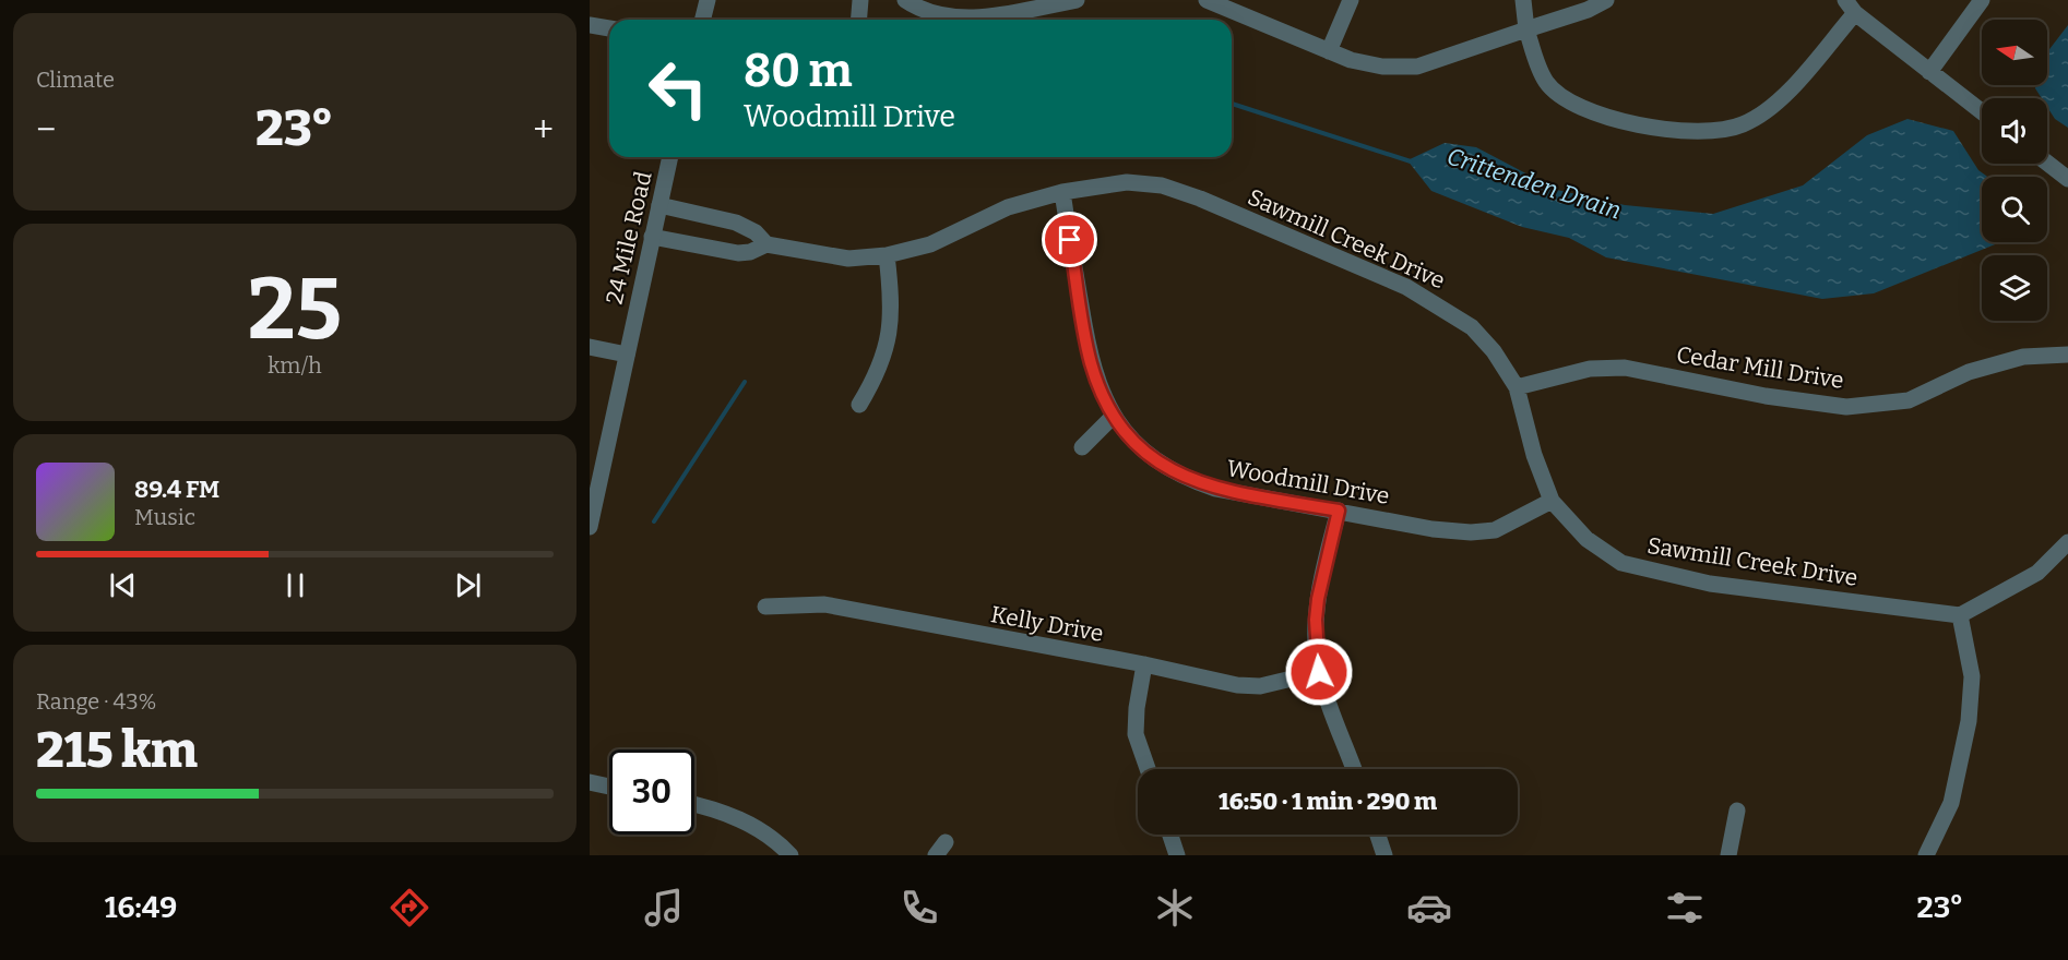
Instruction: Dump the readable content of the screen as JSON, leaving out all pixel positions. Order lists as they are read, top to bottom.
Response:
{
  "streets": {
    "street": [
      "24 Mile Road",
      "Sawmill Creek Drive",
      "Cedar Mill Drive",
      "Woodmill Drive",
      "Kelly Drive"
    ]
  },
  "crossings": [
    ["24 Mile Road", "Sawmill Creek Drive"],
    ["Sawmill Creek Drive", "Cedar Mill Drive"],
    ["Sawmill Creek Drive", "Woodmill Drive"]
  ],
  "water": ["Crittenden Drain"],
  "north": "left",
  "page": {
    "tile": [
      "Climate",
      ["25", "km/h"],
      ["Range · 43%", "215 km"]
    ],
    "turn": ["80 m", "Woodmill Drive"],
    "heat": ["−", "23°", "+"],
    "song": ["89.4 FM", "Music"],
    "limit": "30",
    "trip": "16:50 · 1 min · 290 m",
    "tabs": ["16:49", "23°"]
  }
}
